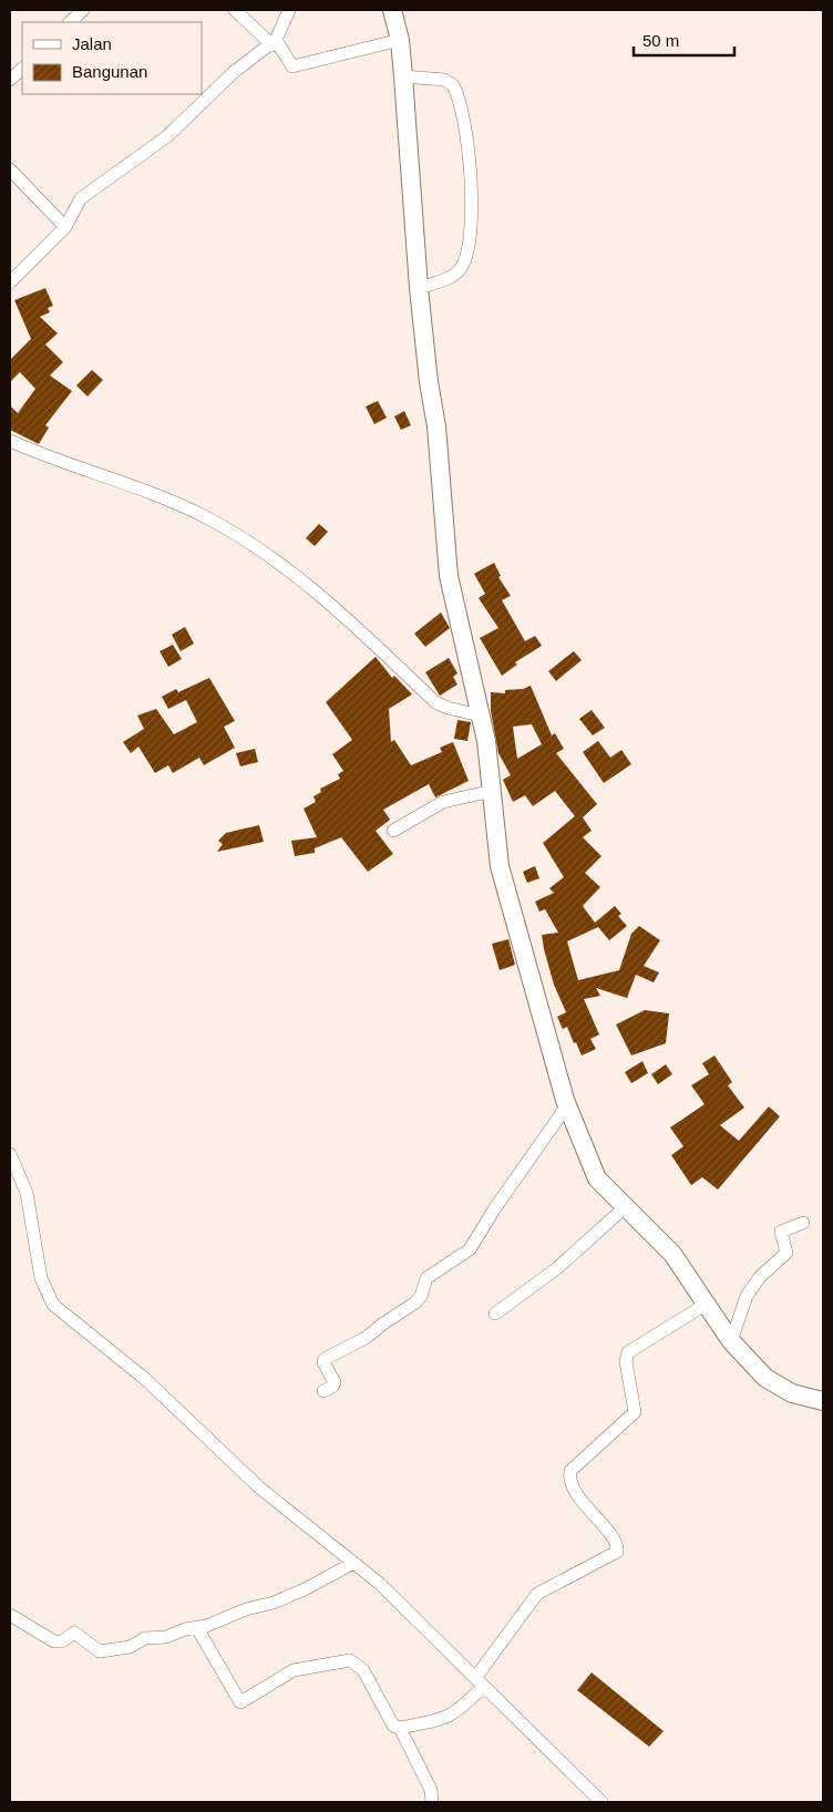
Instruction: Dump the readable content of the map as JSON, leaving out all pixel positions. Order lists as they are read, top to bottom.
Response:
{
  "legend": ["Jalan", "Bangunan"],
  "scale_bar": "50 m"
}
